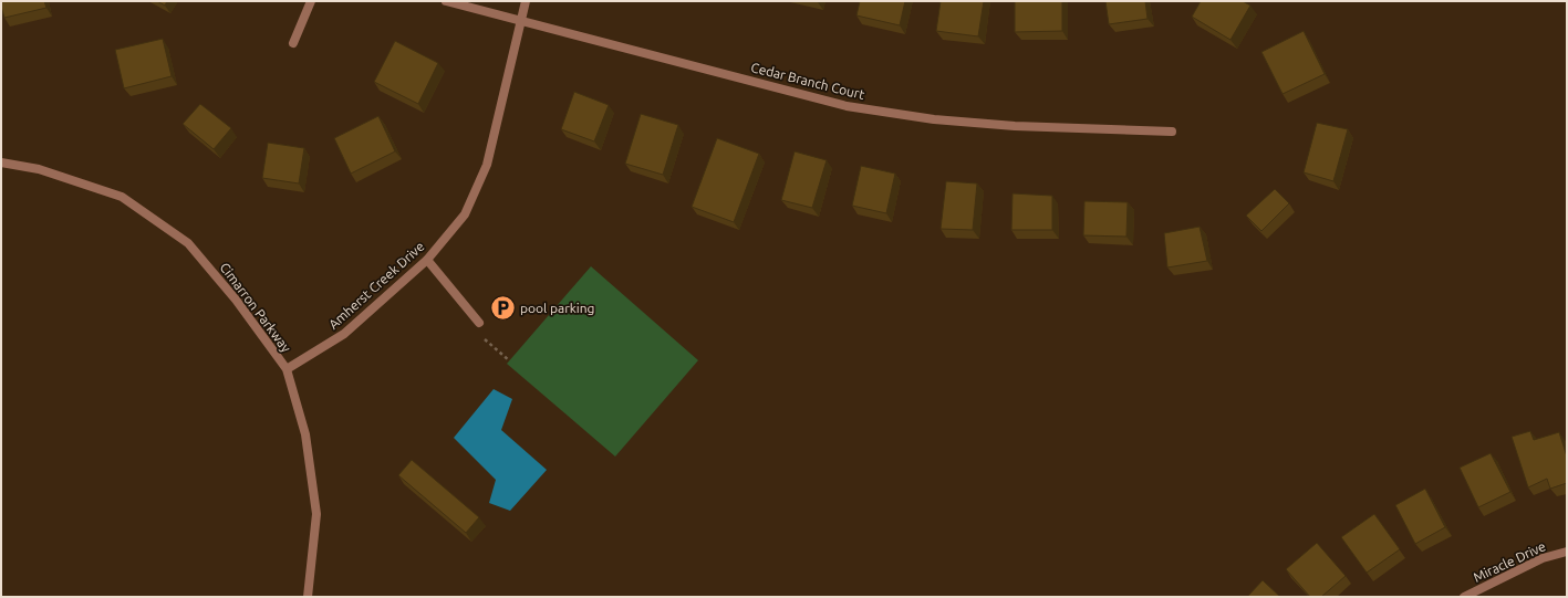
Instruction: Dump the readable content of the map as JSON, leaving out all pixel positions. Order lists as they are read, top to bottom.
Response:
{
  "streets": {
    "street": [
      "Cedar Branch Court",
      "Amherst Creek Drive",
      "Cimarron Parkway",
      "Miracle Drive"
    ]
  },
  "crossings": [
    ["Cedar Branch Court", "Amherst Creek Drive"],
    ["Amherst Creek Drive", "Cimarron Parkway"]
  ],
  "places": {
    "parking": ["pool parking"]
  }
}
